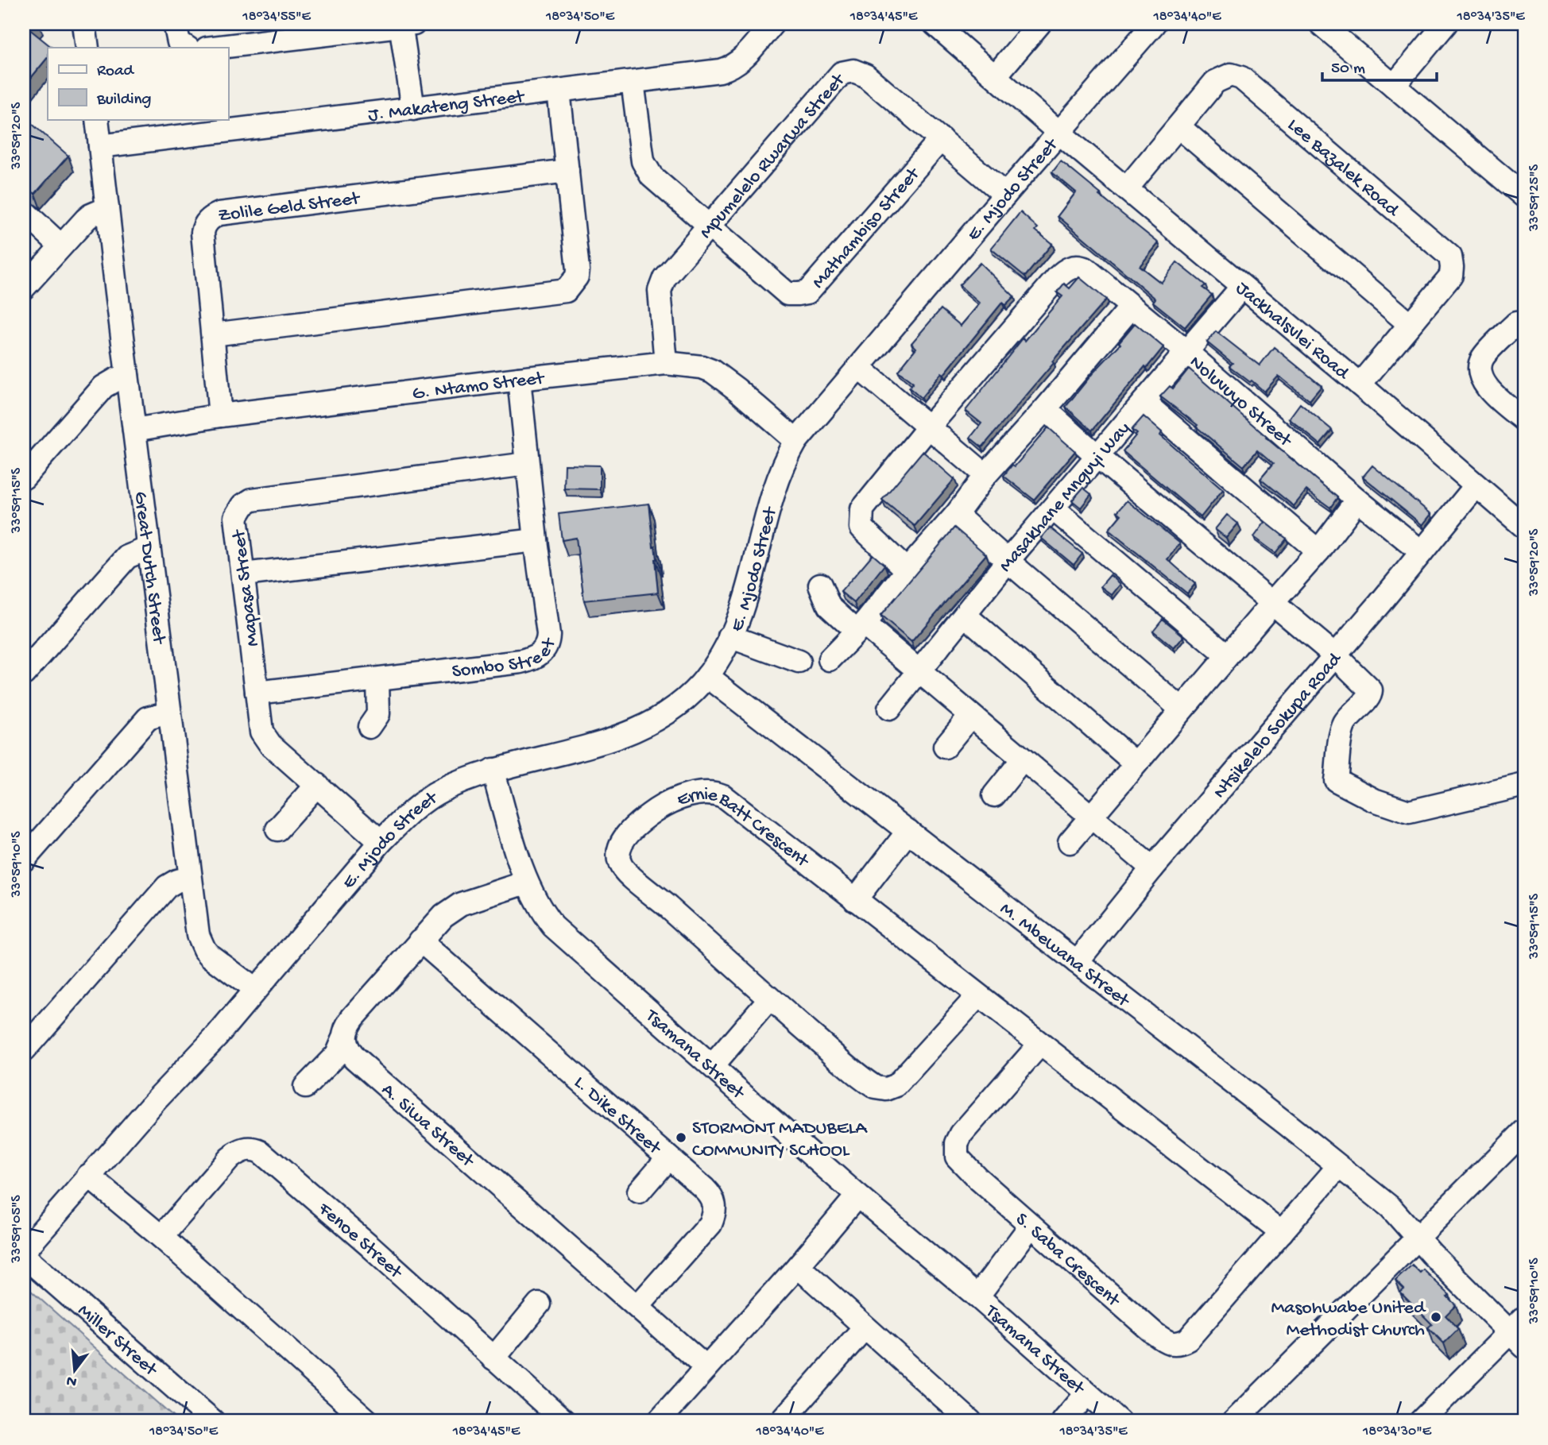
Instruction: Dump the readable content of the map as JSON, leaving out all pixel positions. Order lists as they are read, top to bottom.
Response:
{
  "streets": {
    "street": [
      "J. Makateng Street",
      "Mpumelelo Rwarwa Street",
      "Lee Bazalek Road",
      "E. Mjodo Street",
      "Zolile Geld Street",
      "Mathambiso Street",
      "Jackhalsvlei Road",
      "G. Ntamo Street",
      "Noluvuyo Street",
      "Masakhane Mnguyi Way",
      "Great Dutch Street",
      "Mapasa Street",
      "Sombo Street",
      "Ntsikelelo Sokupa Road",
      "Ernie Batt Crescent",
      "M. Mbewana Street",
      "Tsamana Street",
      "L. Dike Street",
      "A. Siwa Street",
      "Fenoe Street",
      "S. Saba Crescent",
      "Miller Street"
    ]
  },
  "crossings": [
    ["J. Makateng Street", "Mathambiso Street"],
    ["J. Makateng Street", "Great Dutch Street"],
    ["Mpumelelo Rwarwa Street", "E. Mjodo Street"],
    ["Mpumelelo Rwarwa Street", "Mathambiso Street"],
    ["Mpumelelo Rwarwa Street", "G. Ntamo Street"],
    ["Lee Bazalek Road", "Jackhalsvlei Road"],
    ["E. Mjodo Street", "Jackhalsvlei Road"],
    ["E. Mjodo Street", "G. Ntamo Street"],
    ["E. Mjodo Street", "Great Dutch Street"],
    ["E. Mjodo Street", "Mapasa Street"],
    ["E. Mjodo Street", "M. Mbewana Street"],
    ["E. Mjodo Street", "Tsamana Street"],
    ["Zolile Geld Street", "G. Ntamo Street"],
    ["Jackhalsvlei Road", "Masakhane Mnguyi Way"],
    ["Jackhalsvlei Road", "Ntsikelelo Sokupa Road"],
    ["G. Ntamo Street", "Great Dutch Street"],
    ["G. Ntamo Street", "Sombo Street"],
    ["Noluvuyo Street", "Masakhane Mnguyi Way"],
    ["Noluvuyo Street", "Ntsikelelo Sokupa Road"],
    ["Mapasa Street", "Sombo Street"],
    ["Ntsikelelo Sokupa Road", "M. Mbewana Street"],
    ["M. Mbewana Street", "S. Saba Crescent"],
    ["L. Dike Street", "A. Siwa Street"]
  ],
  "places": ["STORMONT MADUBELA COMMUNITY SCHOOL", "Masohwabe United Methodist Church"],
  "legend": ["Road", "Building"],
  "scale_bar": "50 m",
  "north": "bottom",
  "coordinates": [
    "18°34'55\"E",
    "18°34'50\"E",
    "18°34'45\"E",
    "18°34'40\"E",
    "18°34'35\"E",
    "33°59'20\"S",
    "33°59'25\"S",
    "33°59'15\"S",
    "33°59'10\"S",
    "33°59'05\"S",
    "18°34'30\"E"
  ]
}
